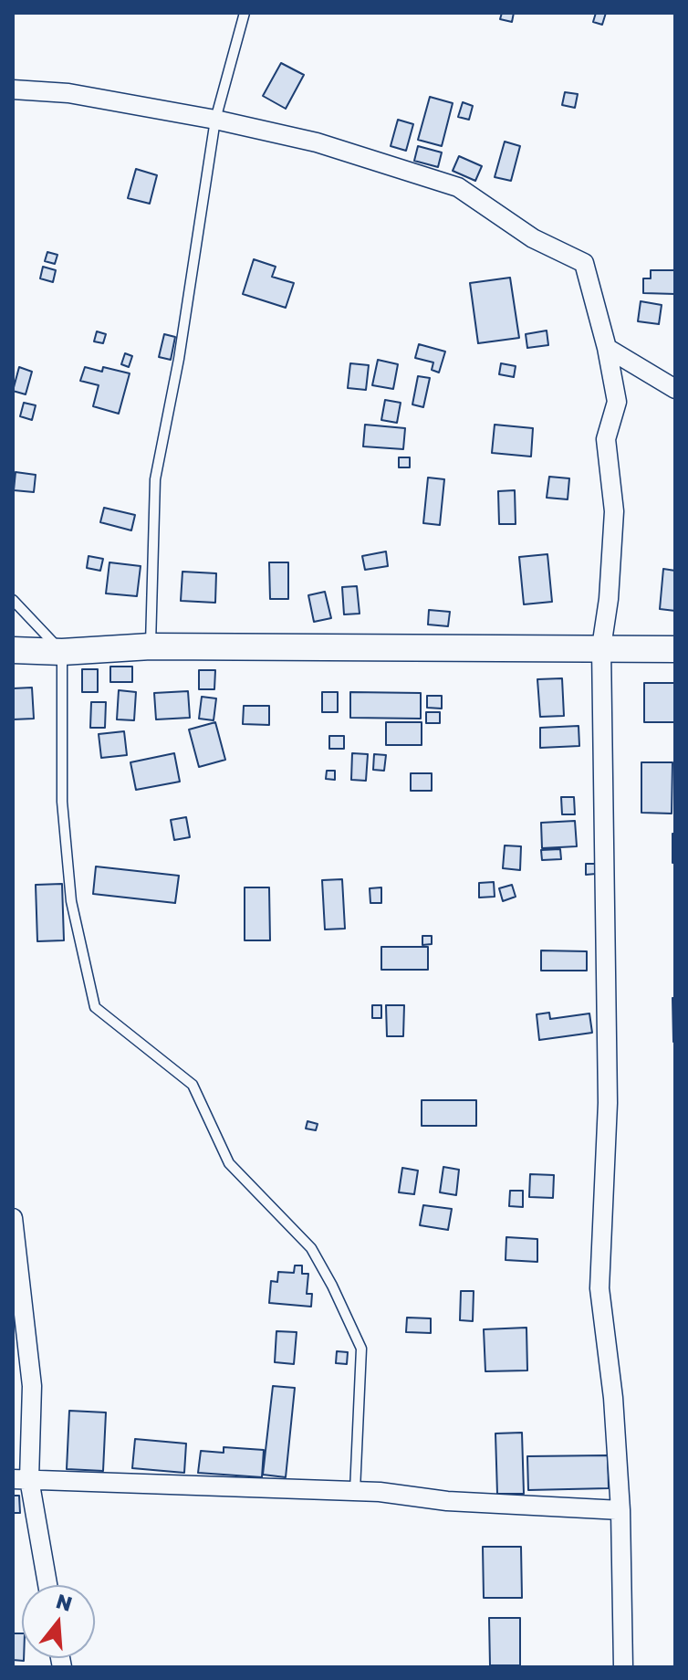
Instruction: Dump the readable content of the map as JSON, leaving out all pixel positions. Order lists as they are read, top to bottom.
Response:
{
  "north": "top"
}
